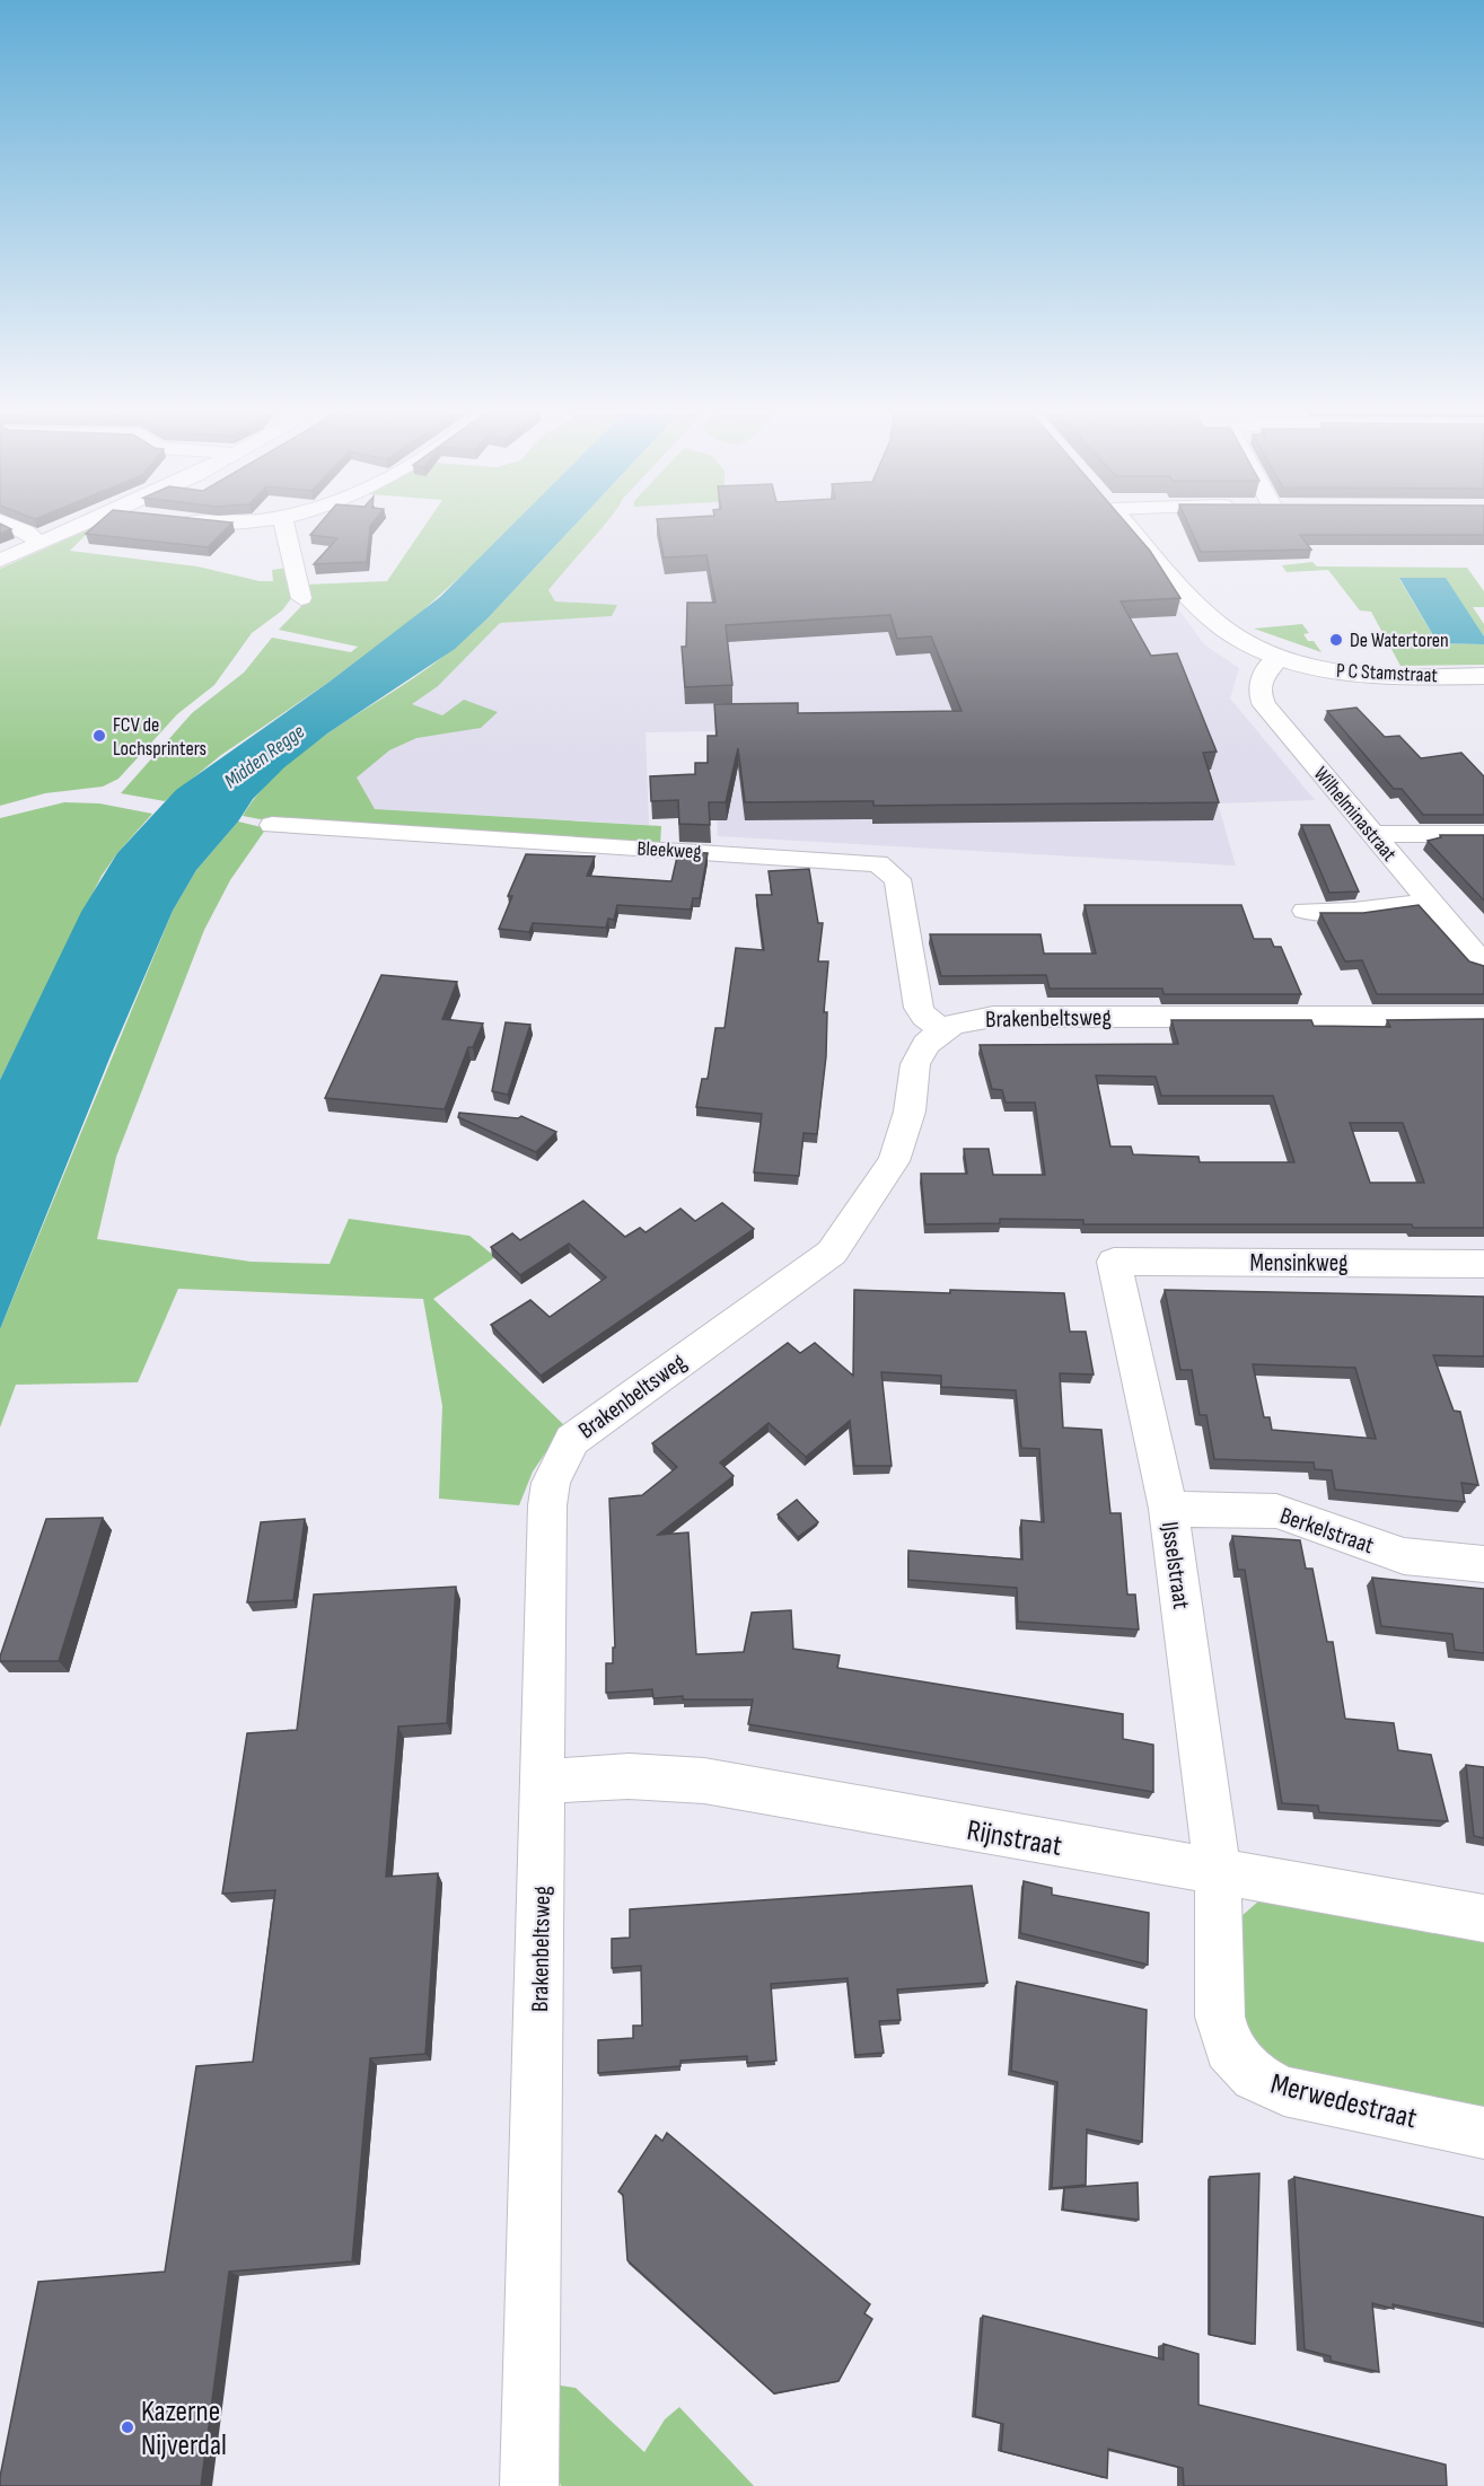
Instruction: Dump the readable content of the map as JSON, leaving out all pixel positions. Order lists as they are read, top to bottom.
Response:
{
  "streets": {
    "street": [
      "P C Stamstraat",
      "Wilhelminastraat",
      "Bleekweg",
      "Brakenbeltsweg",
      "Mensinkweg",
      "Berkelstraat",
      "IJsselstraat",
      "Rijnstraat",
      "Merwedestraat"
    ]
  },
  "crossings": [
    ["P C Stamstraat", "Wilhelminastraat"],
    ["Bleekweg", "Brakenbeltsweg"],
    ["Brakenbeltsweg", "Rijnstraat"],
    ["Mensinkweg", "IJsselstraat"],
    ["Berkelstraat", "IJsselstraat"],
    ["IJsselstraat", "Rijnstraat"],
    ["IJsselstraat", "Merwedestraat"],
    ["Rijnstraat", "Merwedestraat"]
  ],
  "water": ["Midden Regge"],
  "places": ["De Watertoren", "FCV de Lochsprinters", "Kazerne Nijverdal"]
}
